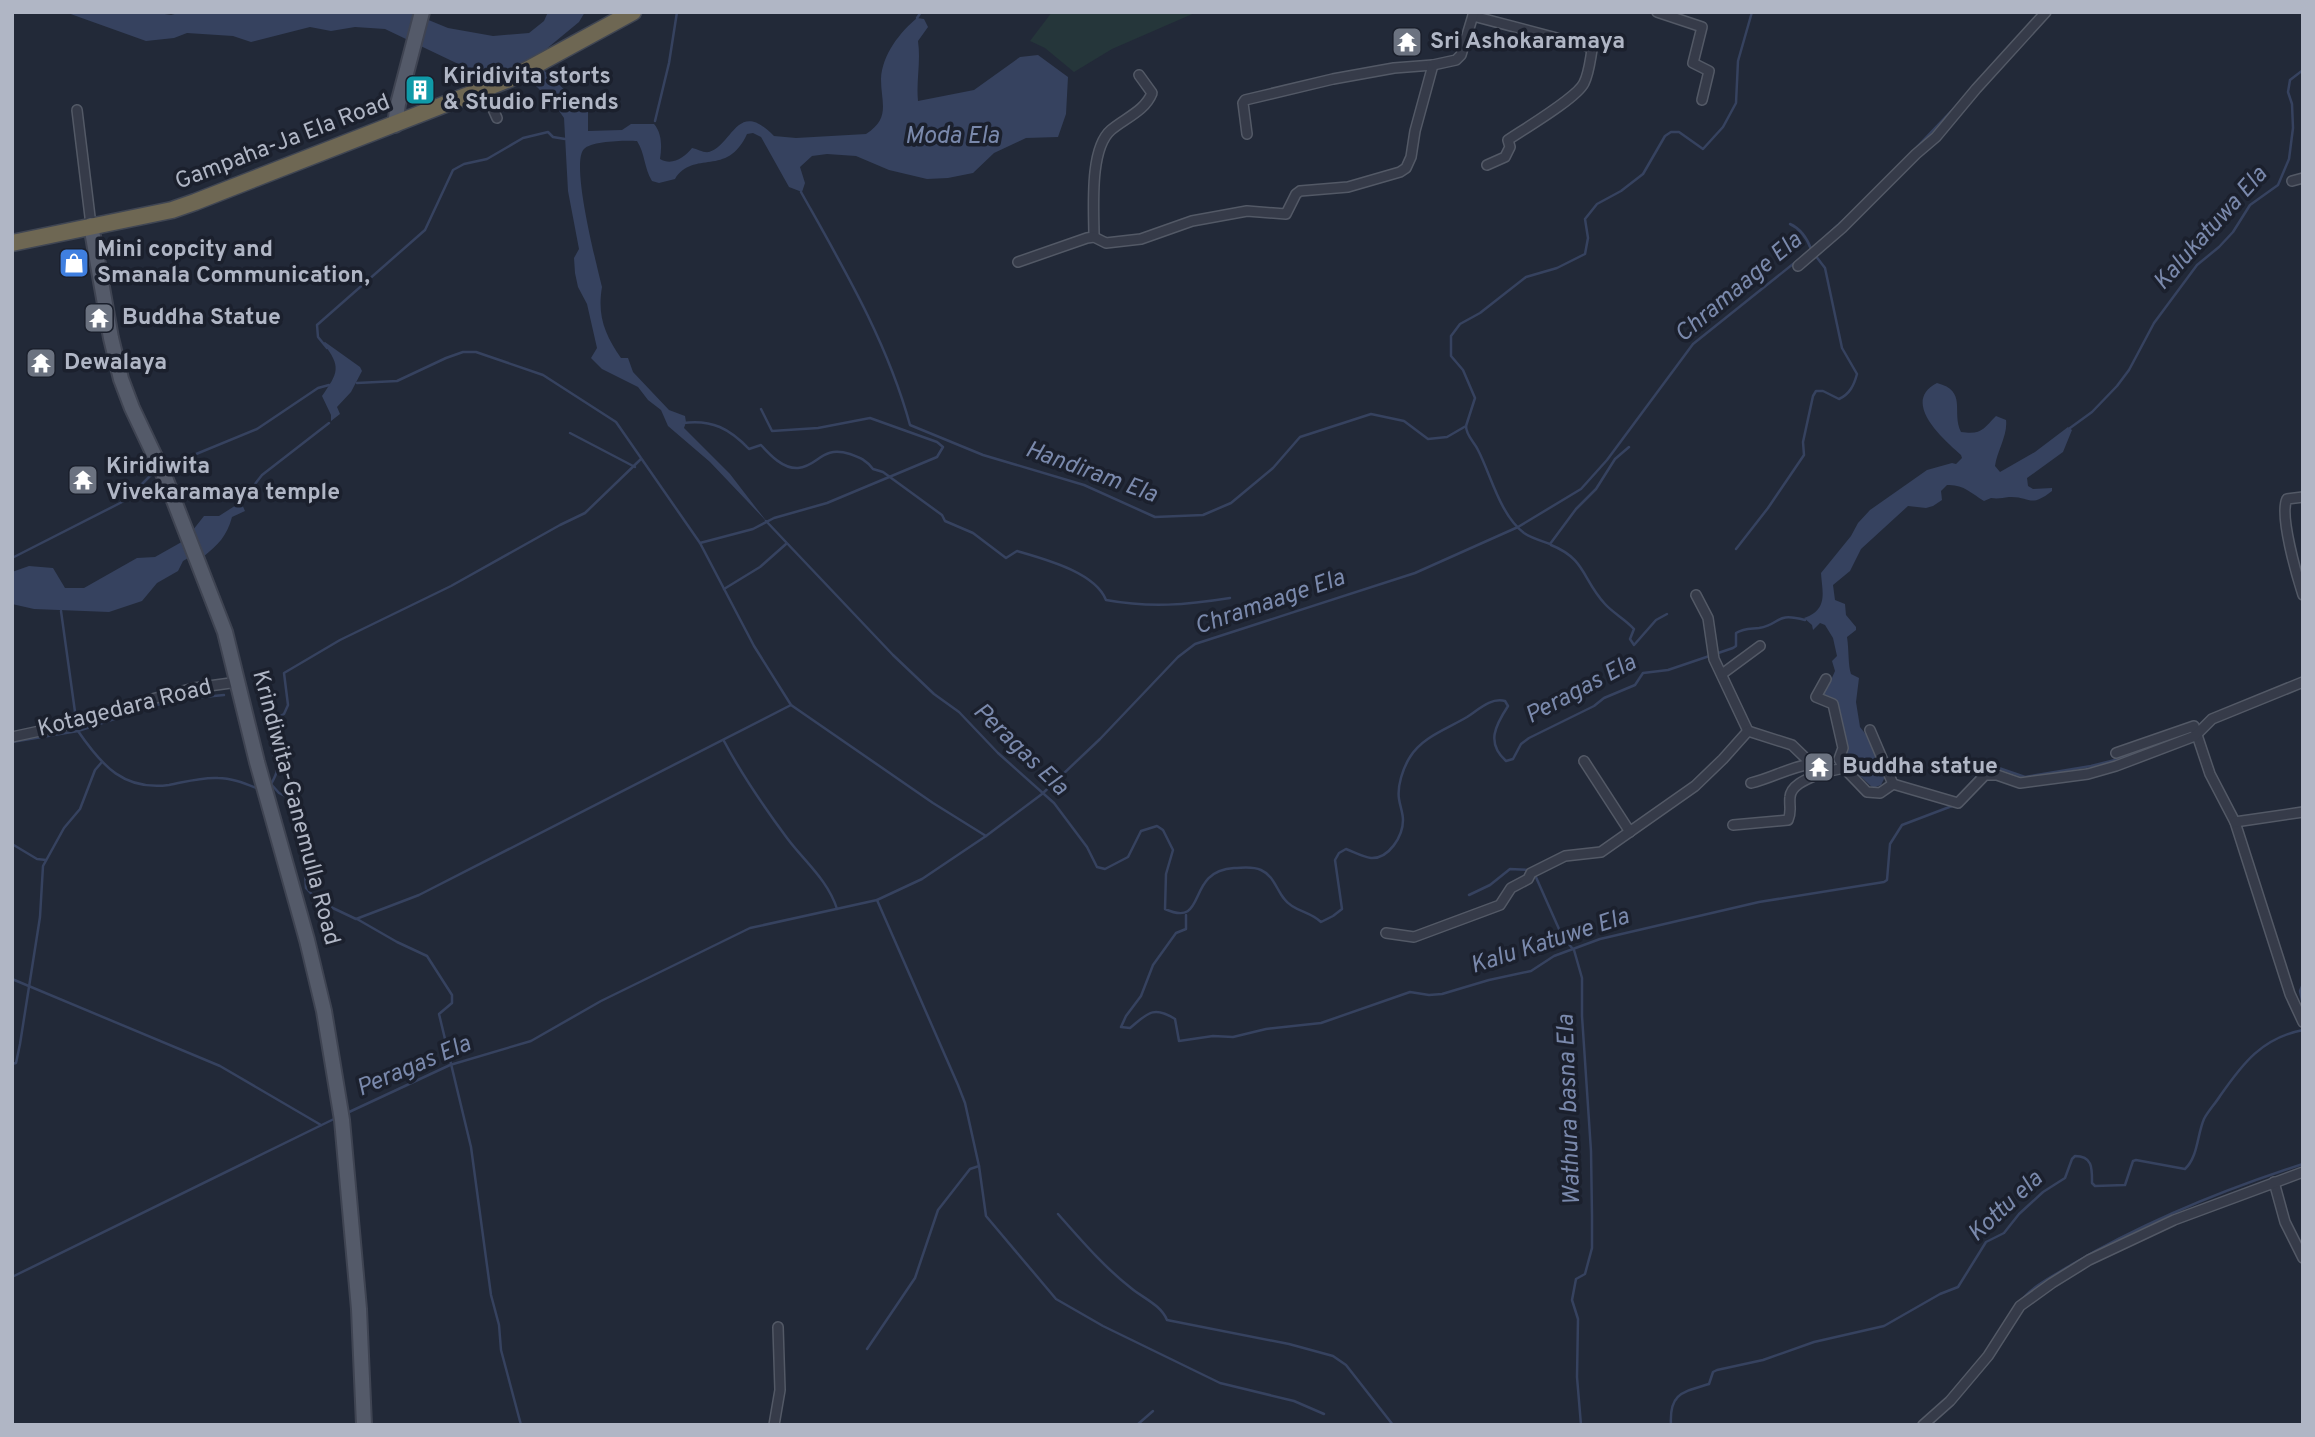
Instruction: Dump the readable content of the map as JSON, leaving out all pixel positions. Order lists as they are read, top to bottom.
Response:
{
  "streets": {
    "highway": ["Gampaha-Ja Ela Road"],
    "main road": ["Krindiwita-Ganemulla Road"],
    "street": ["Kotagedara Road"]
  },
  "crossings": [
    ["Gampaha-Ja Ela Road", "Krindiwita-Ganemulla Road"],
    ["Kotagedara Road", "Krindiwita-Ganemulla Road"]
  ],
  "water": [
    "Moda Ela",
    "Kalukatuwa Ela",
    "Chramaage Ela",
    "Handiram Ela",
    "Peragas Ela",
    "Kalu Katuwe Ela",
    "Wathura basna Ela",
    "Kottu ela"
  ],
  "places": {
    "temple": [
      "Sri Ashokaramaya",
      "Buddha Statue",
      "Dewalaya",
      "Kiridiwita Vivekaramaya temple",
      "Buddha statue"
    ],
    "building": ["Kiridivita storts & Studio Friends"],
    "shop": ["Mini copcity and Smanala Communication,"]
  }
}
